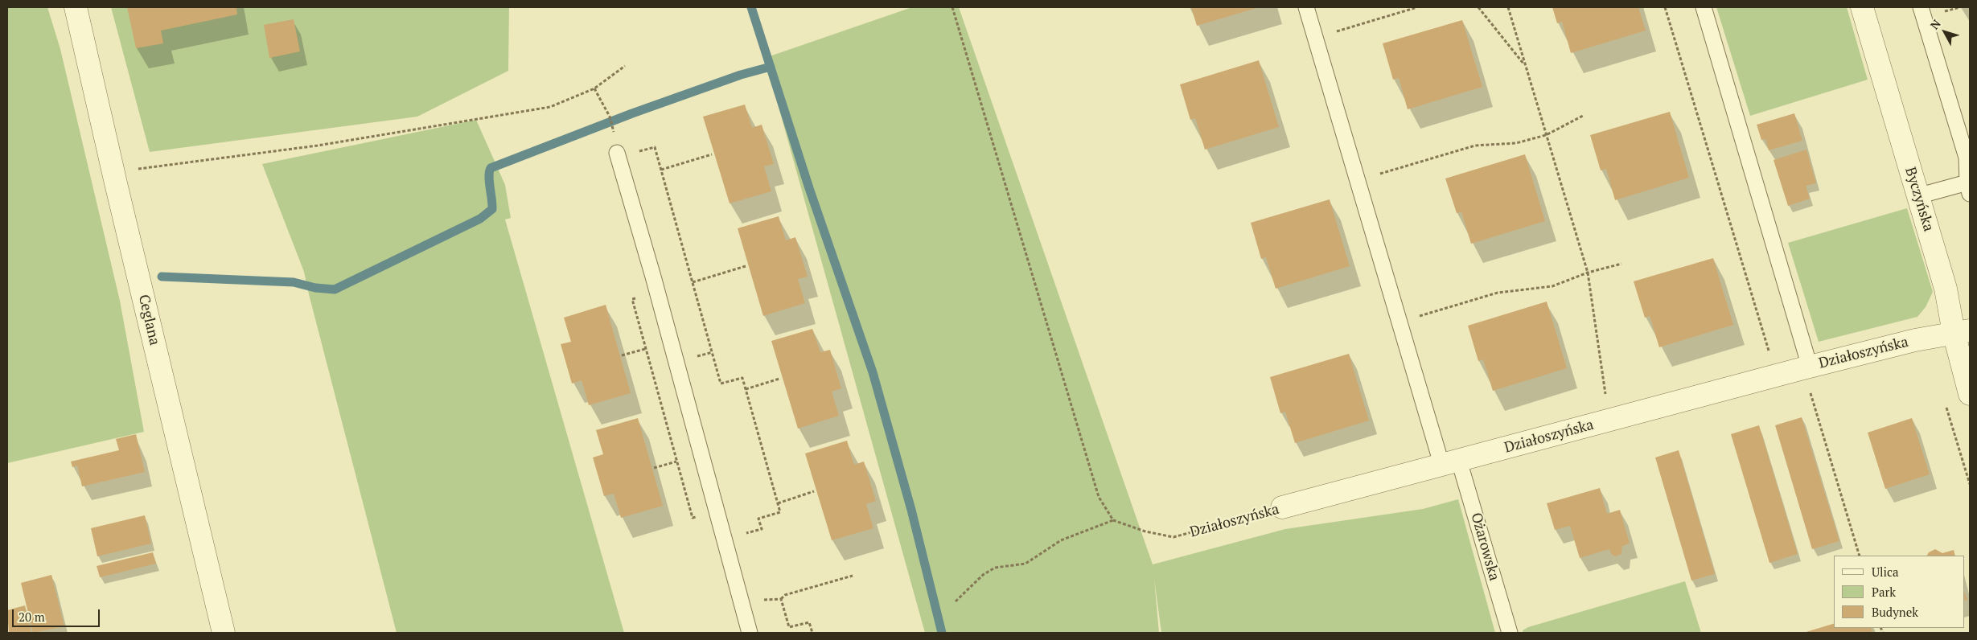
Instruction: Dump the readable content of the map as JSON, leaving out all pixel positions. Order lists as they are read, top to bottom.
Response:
{
  "streets": {
    "street": ["Byczyńska", "Ceglana", "Działoszyńska"],
    "lane": ["Ożarowska"]
  },
  "crossings": [
    ["Byczyńska", "Działoszyńska"],
    ["Działoszyńska", "Ożarowska"]
  ],
  "legend": ["Ulica", "Park", "Budynek"],
  "scale_bar": "20 m",
  "north": "top left"
}
